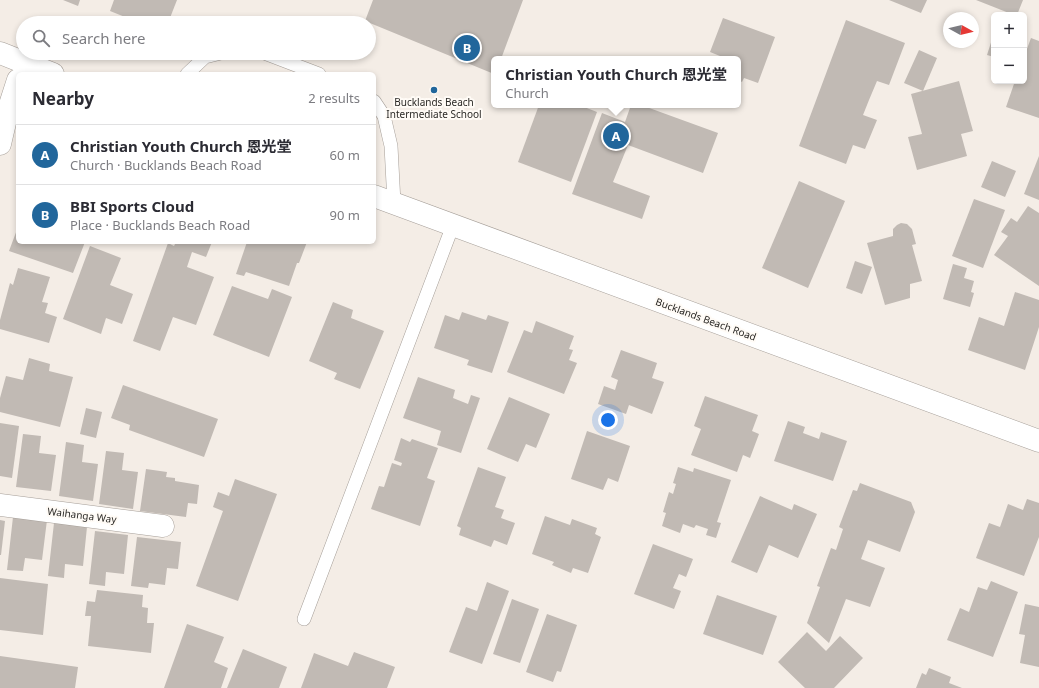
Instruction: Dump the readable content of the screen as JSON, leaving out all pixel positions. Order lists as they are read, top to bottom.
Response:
{
  "streets": {
    "main road": ["Bucklands Beach Road", "Waihanga Way"]
  },
  "places": ["Bucklands Beach Intermediate School"],
  "north": "right",
  "page": {
    "map_buttons": ["+", "−"],
    "search": "Search here",
    "pins": ["B", "A"],
    "popup": ["Christian Youth Church 恩光堂", "Church"],
    "heading": ["Nearby", "2 results"],
    "list": [
      {
        "mark": "A",
        "name": "Christian Youth Church 恩光堂",
        "note": "Church · Bucklands Beach Road",
        "value": "60 m"
      },
      {
        "mark": "B",
        "name": "BBI Sports Cloud",
        "note": "Place · Bucklands Beach Road",
        "value": "90 m"
      }
    ]
  }
}
